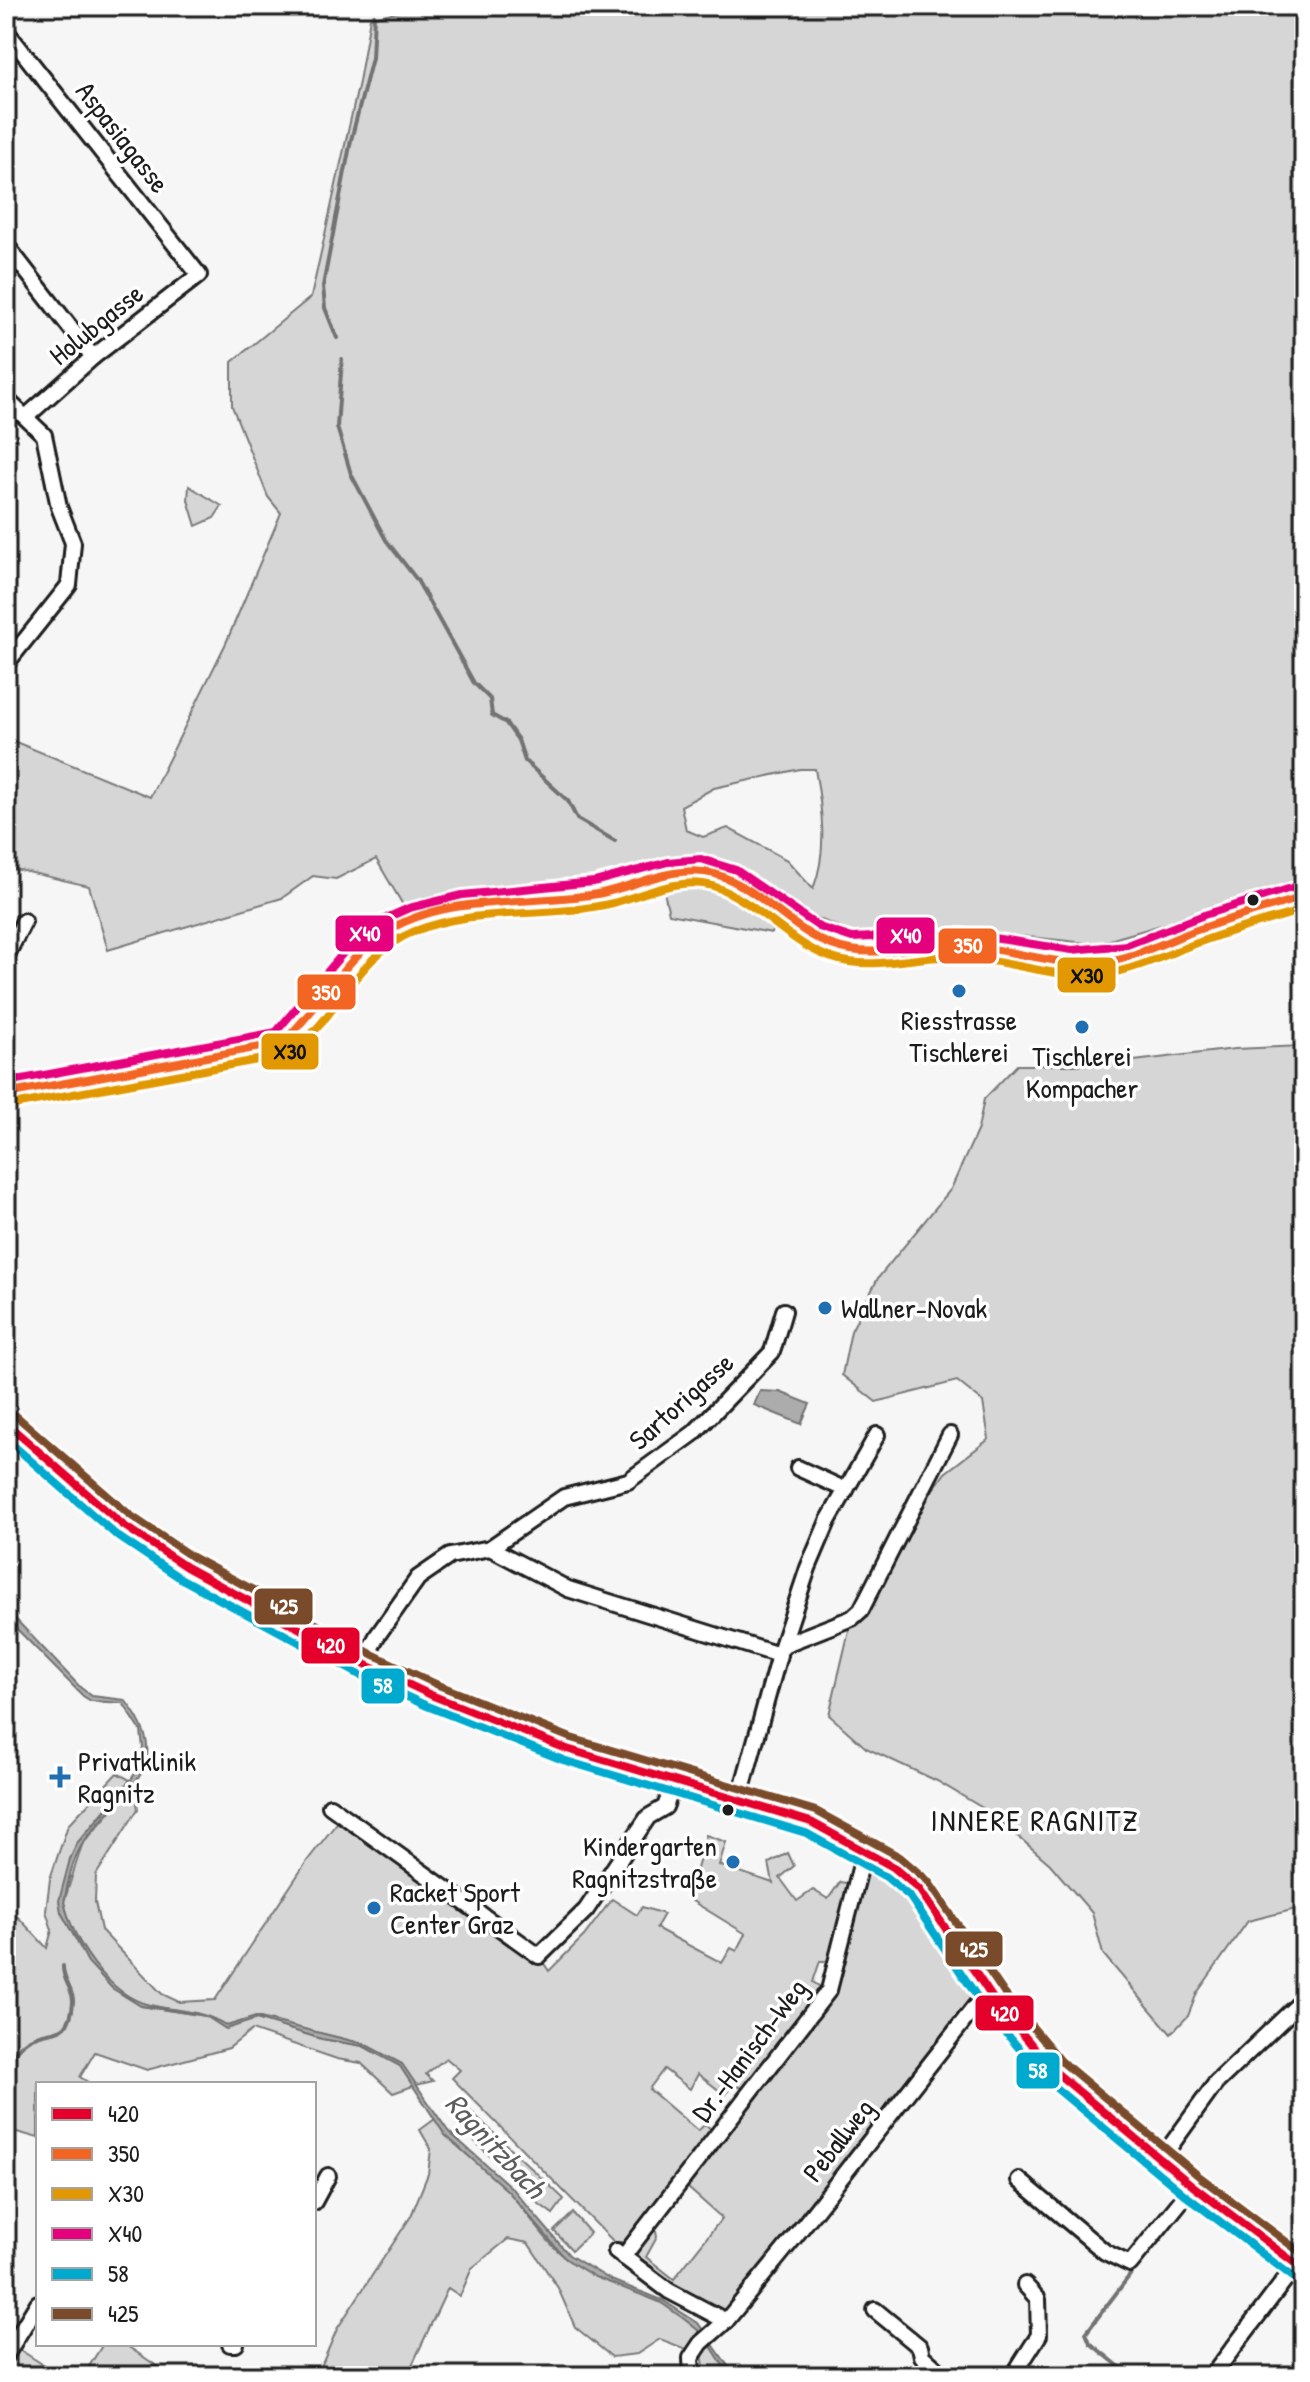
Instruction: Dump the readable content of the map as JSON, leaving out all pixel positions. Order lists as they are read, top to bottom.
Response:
{
  "streets": {
    "street": [
      "Aspasiagasse",
      "Holubgasse",
      "Sartorigasse",
      "Dr.-Hanisch-Weg",
      "Peballweg"
    ]
  },
  "crossings": [
    ["Aspasiagasse", "Holubgasse"],
    ["Dr.-Hanisch-Weg", "Peballweg"]
  ],
  "districts": ["INNERE RAGNITZ"],
  "water": ["Ragnitzbach"],
  "places": {
    "other": [
      "Riesstrasse Tischlerei",
      "Tischlerei Kompacher",
      "Wallner-Novak",
      "Kindergarten Ragnitzstraße",
      "Racket Sport Center Graz"
    ],
    "health": ["Privatklinik Ragnitz"]
  },
  "lines": [
    "transit line X40",
    "transit line 350",
    "transit line X30",
    "transit line 425",
    "transit line 420",
    "transit line 58"
  ],
  "legend": [
    "420",
    "350",
    "X30",
    "X40",
    "58",
    "425"
  ]
}
